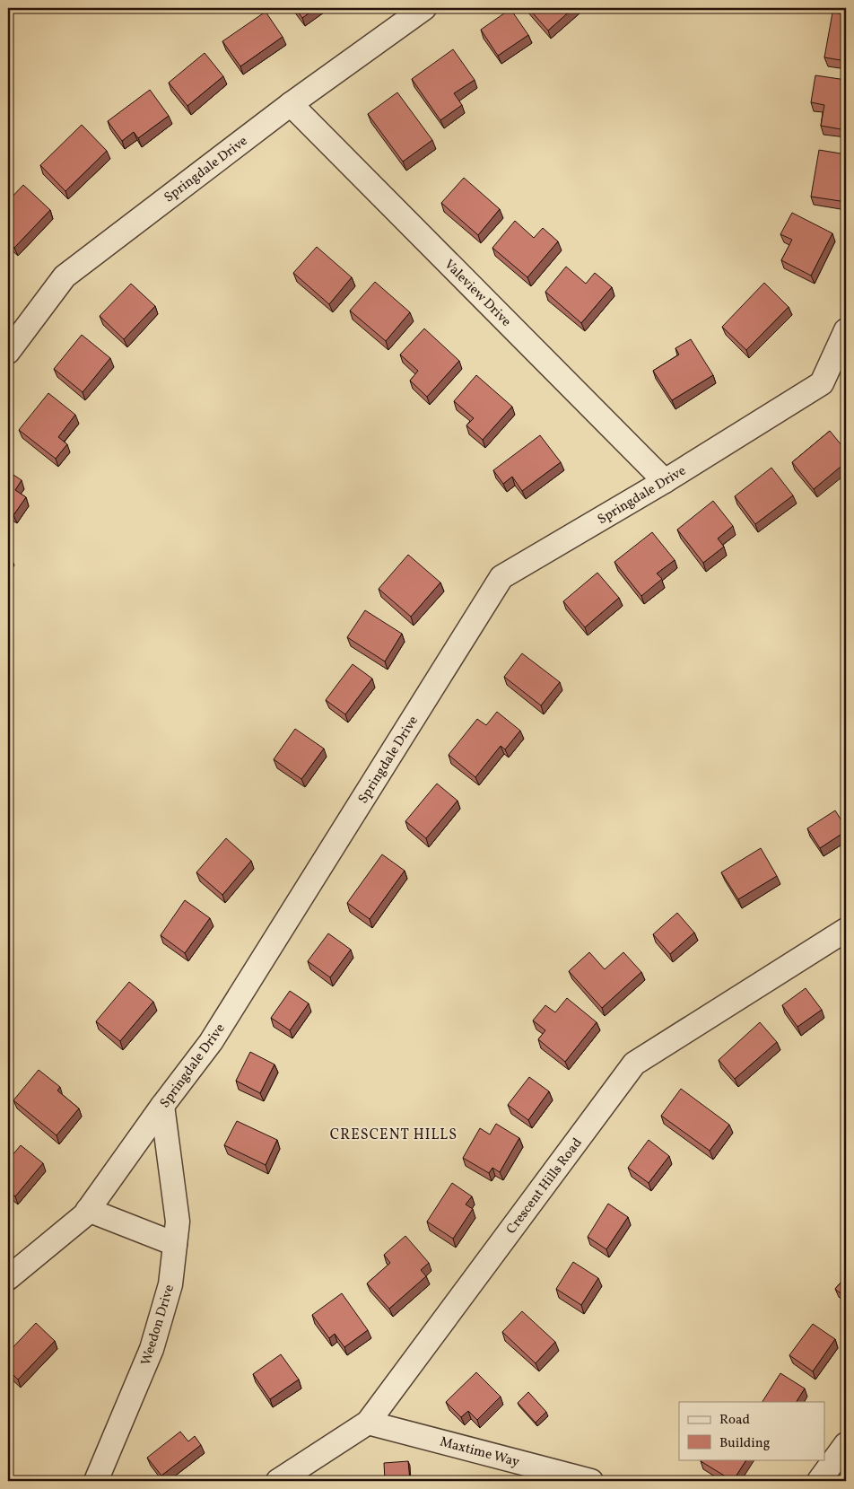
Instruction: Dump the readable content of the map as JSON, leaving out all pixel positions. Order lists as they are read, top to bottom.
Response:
{
  "streets": {
    "street": [
      "Springdale Drive",
      "Valeview Drive",
      "Crescent Hills Road",
      "Weedon Drive",
      "Maxtime Way"
    ]
  },
  "crossings": [
    ["Springdale Drive", "Valeview Drive"],
    ["Springdale Drive", "Weedon Drive"],
    ["Crescent Hills Road", "Maxtime Way"]
  ],
  "districts": ["CRESCENT HILLS"],
  "legend": ["Road", "Building"]
}
